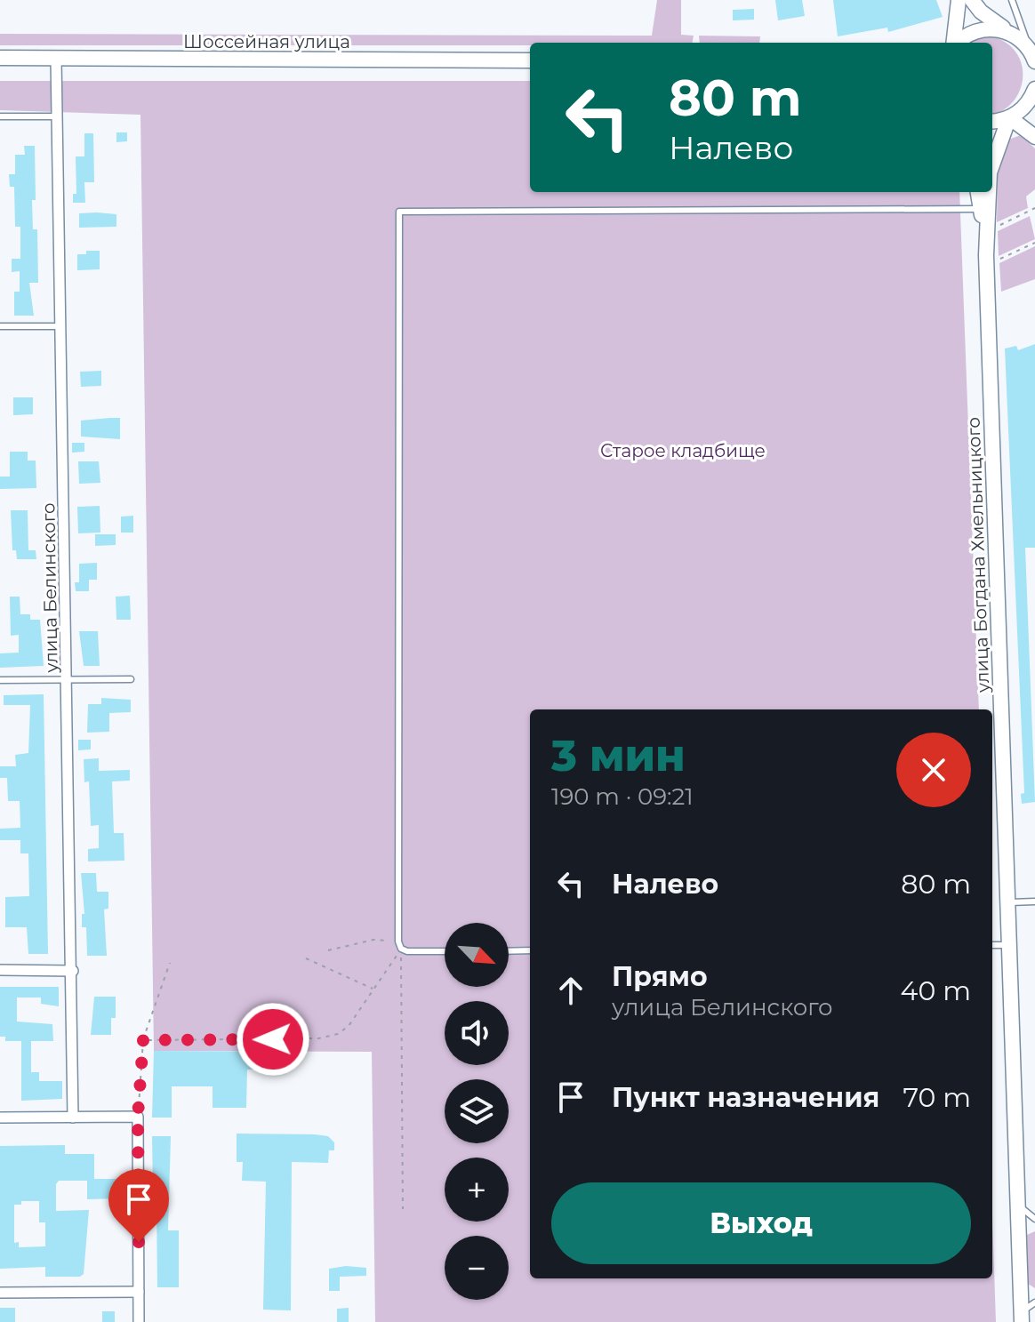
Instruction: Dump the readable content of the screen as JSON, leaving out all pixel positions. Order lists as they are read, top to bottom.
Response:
{
  "streets": {
    "main road": ["Шоссейная улица", "улица Богдана Хмельницкого"],
    "street": ["улица Белинского"]
  },
  "crossings": [
    ["Шоссейная улица", "улица Белинского"]
  ],
  "parks": ["Старое кладбище"],
  "north": "bottom right",
  "page": {
    "turn": ["80 m", "Налево"],
    "heading": ["3 мин", "190 m · 09:21"],
    "list": [
      {
        "name": "Налево",
        "value": "80 m"
      },
      {
        "name": "Прямо",
        "note": "улица Белинского",
        "value": "40 m"
      },
      {
        "name": "Пункт назначения",
        "value": "70 m"
      }
    ],
    "map_buttons": ["+", "−"],
    "buttons": "Выход"
  }
}
